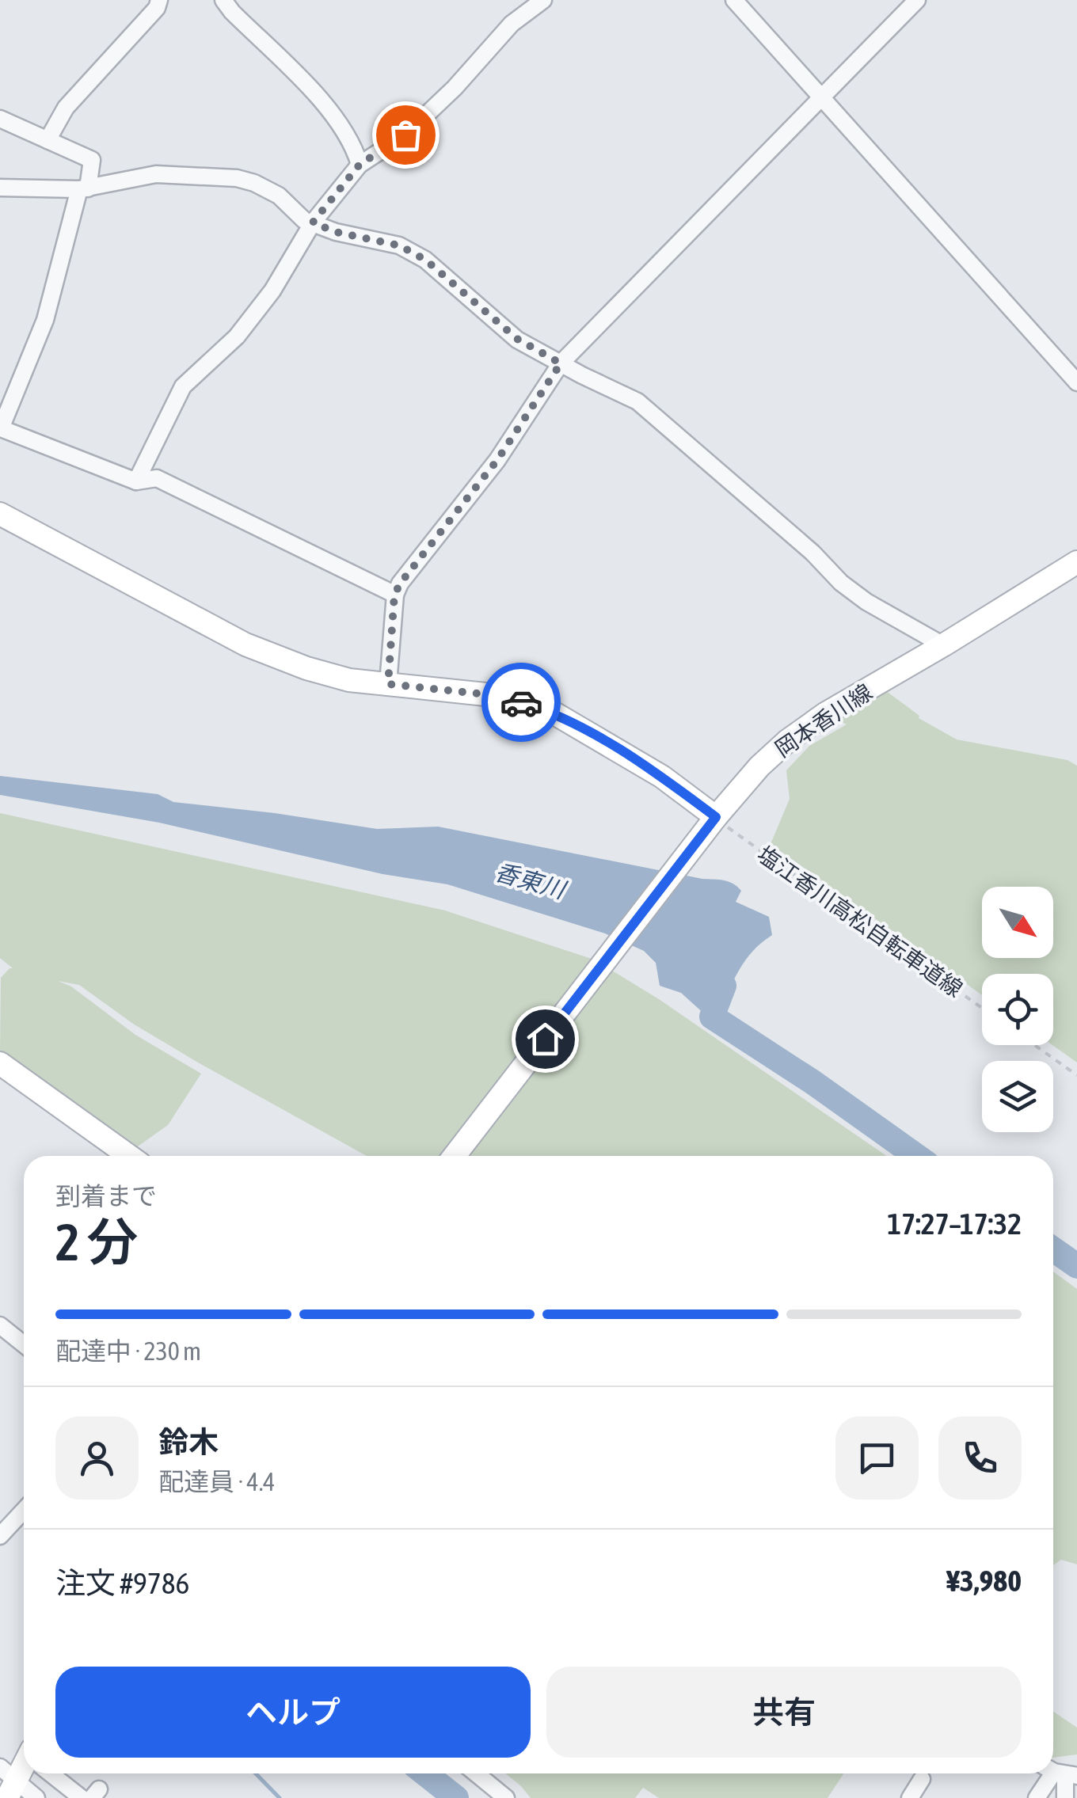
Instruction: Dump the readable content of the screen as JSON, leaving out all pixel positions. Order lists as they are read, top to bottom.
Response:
{
  "streets": {
    "main road": ["岡本香川線"],
    "path": ["塩江香川高松自転車道線"]
  },
  "crossings": [
    ["岡本香川線", "塩江香川高松自転車道線"]
  ],
  "water": ["香東川"],
  "north": "bottom right",
  "page": {
    "heading": ["2 分", "到着まで", "17:27–17:32"],
    "panel": [
      "鈴木",
      "配達員 · 4.4",
      "注文 #9786",
      "¥3,980"
    ],
    "bar": "配達中 · 230 m",
    "buttons": ["ヘルプ", "共有"]
  }
}
